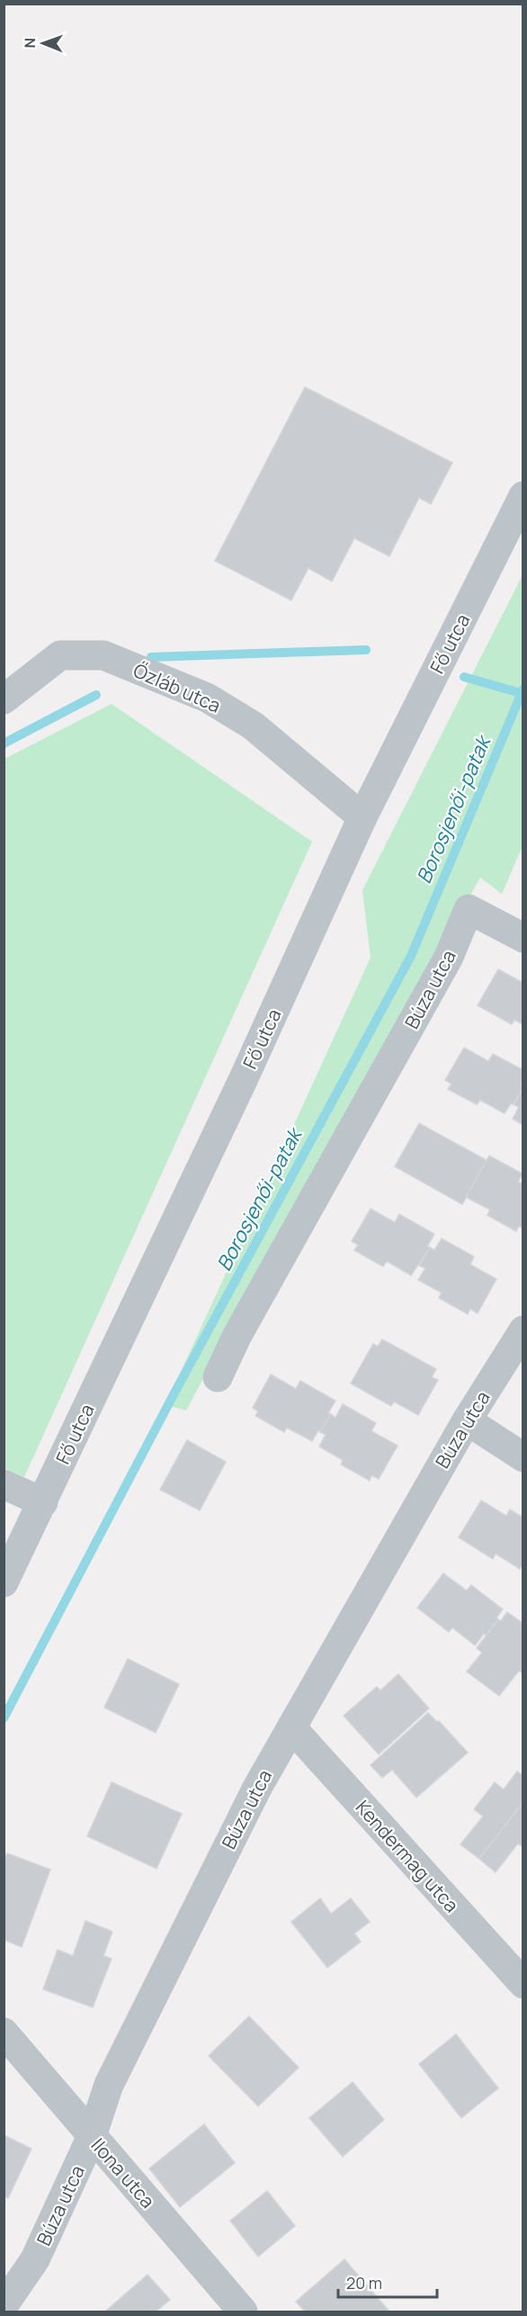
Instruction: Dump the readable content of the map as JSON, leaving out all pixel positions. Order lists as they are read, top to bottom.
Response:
{
  "streets": {
    "street": [
      "Fő utca",
      "Őzláb utca",
      "Búza utca",
      "Kendermag utca",
      "Ilona utca"
    ]
  },
  "crossings": [
    ["Fő utca", "Őzláb utca"],
    ["Búza utca", "Kendermag utca"],
    ["Búza utca", "Ilona utca"]
  ],
  "water": ["Borosjenői-patak"],
  "scale_bar": "20 m",
  "north": "left"
}
